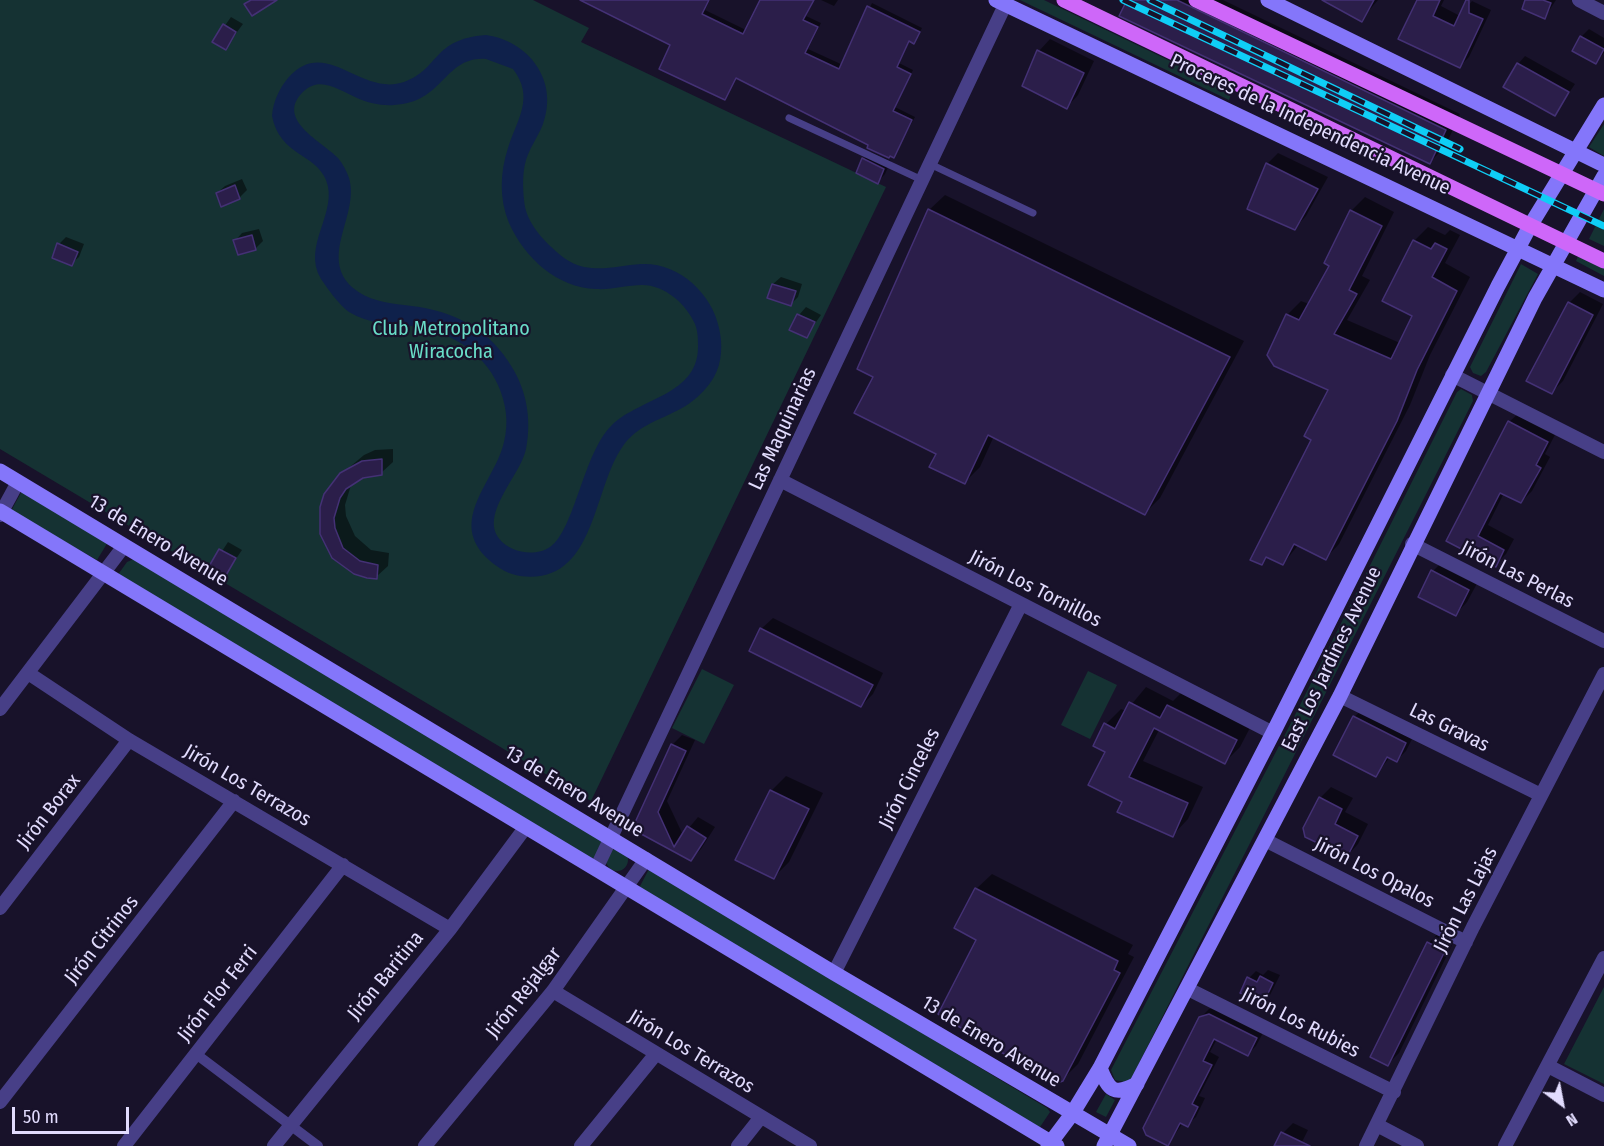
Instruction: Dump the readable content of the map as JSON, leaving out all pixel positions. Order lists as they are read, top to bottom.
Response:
{
  "streets": {
    "main road": ["Proceres de la Independencia Avenue", "13 de Enero Avenue", "East Los Jardines Avenue"],
    "street": [
      "Las Maquinarias",
      "Jirón Las Perlas",
      "Jirón Los Tornillos",
      "Las Gravas",
      "Jirón Cinceles",
      "Jirón Los Terrazos",
      "Jirón Borax",
      "Jirón Los Opalos",
      "Jirón Las Lajas",
      "Jirón Citrinos",
      "Jirón Baritina",
      "Jirón Rejalgar",
      "Jirón Flor Ferri",
      "Jirón Los Rubies"
    ]
  },
  "crossings": [
    ["Proceres de la Independencia Avenue", "Las Maquinarias"],
    ["Proceres de la Independencia Avenue", "East Los Jardines Avenue"],
    ["Las Maquinarias", "13 de Enero Avenue"],
    ["Las Maquinarias", "Jirón Los Tornillos"],
    ["13 de Enero Avenue", "East Los Jardines Avenue"],
    ["13 de Enero Avenue", "Jirón Cinceles"],
    ["13 de Enero Avenue", "Jirón Rejalgar"],
    ["Jirón Las Perlas", "East Los Jardines Avenue"],
    ["Jirón Los Tornillos", "East Los Jardines Avenue"],
    ["Jirón Los Tornillos", "Jirón Cinceles"],
    ["East Los Jardines Avenue", "Las Gravas"],
    ["East Los Jardines Avenue", "Jirón Los Opalos"],
    ["East Los Jardines Avenue", "Jirón Los Rubies"],
    ["Las Gravas", "Jirón Las Lajas"],
    ["Jirón Los Terrazos", "Jirón Borax"],
    ["Jirón Los Terrazos", "Jirón Citrinos"],
    ["Jirón Los Terrazos", "Jirón Baritina"],
    ["Jirón Los Terrazos", "Jirón Rejalgar"],
    ["Jirón Los Terrazos", "Jirón Flor Ferri"],
    ["Jirón Los Opalos", "Jirón Las Lajas"],
    ["Jirón Las Lajas", "Jirón Los Rubies"]
  ],
  "parks": ["Club Metropolitano Wiracocha"],
  "scale_bar": "50 m",
  "north": "bottom right"
}
